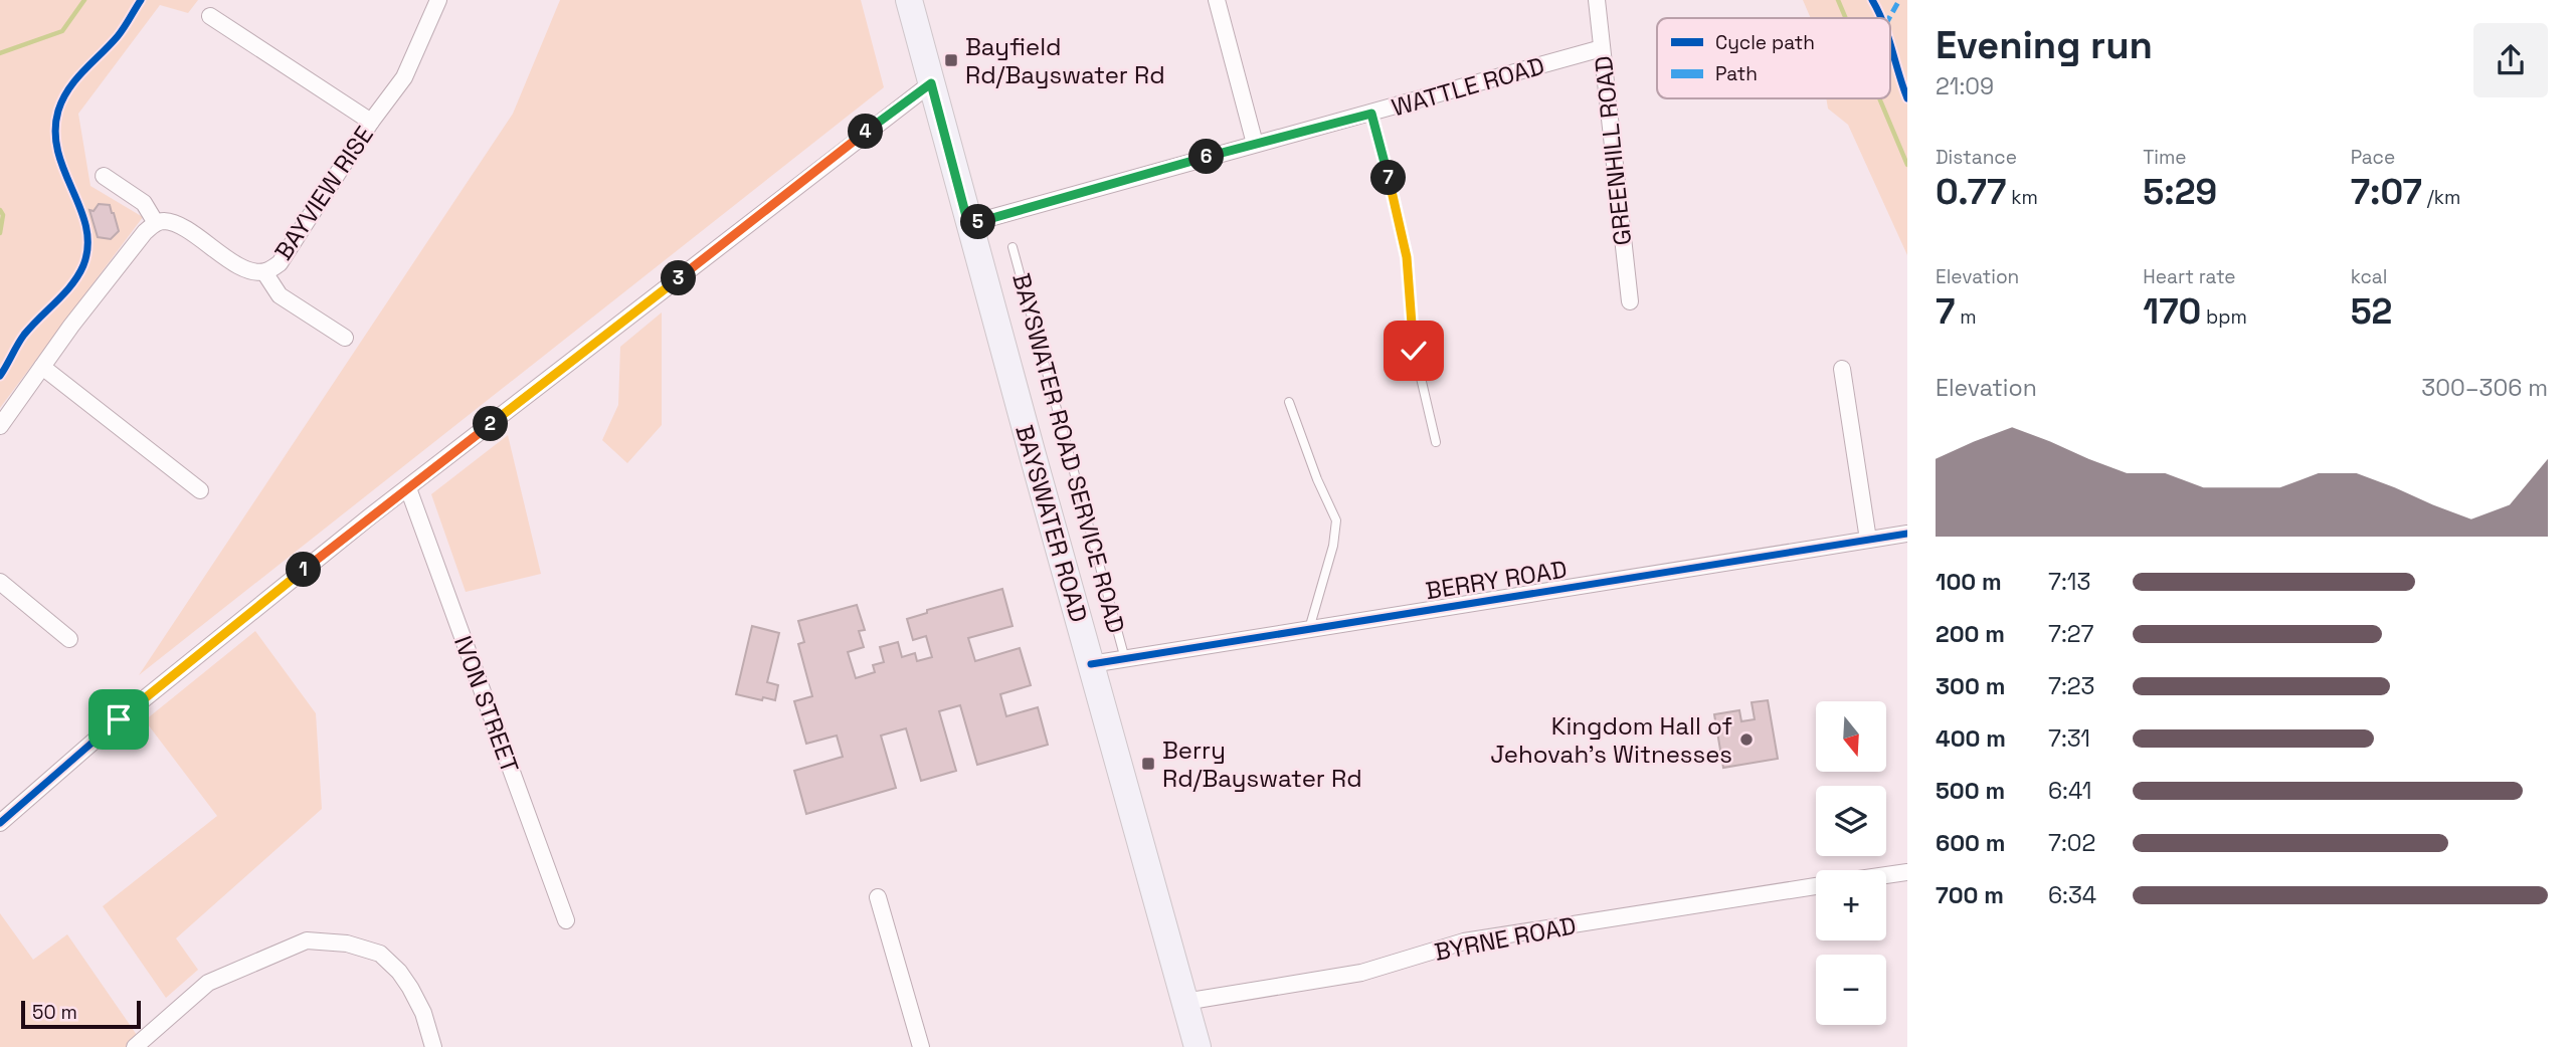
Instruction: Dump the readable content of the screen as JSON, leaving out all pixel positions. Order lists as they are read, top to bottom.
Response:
{
  "streets": {
    "main road": ["BAYSWATER ROAD"],
    "street": [
      "WATTLE ROAD",
      "GREENHILL ROAD",
      "BAYVIEW RISE",
      "BERRY ROAD",
      "IVON STREET",
      "BYRNE ROAD"
    ],
    "lane": ["BAYSWATER ROAD SERVICE ROAD"]
  },
  "crossings": [
    ["WATTLE ROAD", "GREENHILL ROAD"],
    ["WATTLE ROAD", "BAYSWATER ROAD"],
    ["BAYSWATER ROAD SERVICE ROAD", "BERRY ROAD"],
    ["BAYSWATER ROAD", "BERRY ROAD"],
    ["BAYSWATER ROAD", "BYRNE ROAD"]
  ],
  "places": {
    "transit": ["Bayfield Rd/Bayswater Rd", "Berry Rd/Bayswater Rd"],
    "other": ["Kingdom Hall of Jehovah's Witnesses"]
  },
  "legend": ["Cycle path", "Path"],
  "scale_bar": "50 m",
  "north": "bottom",
  "page": {
    "heading": ["Evening run", "21:09"],
    "pins": [
      "4",
      "6",
      "7",
      "5",
      "3",
      "2",
      "1"
    ],
    "stats": [
      ["Distance", "0.77 km"],
      ["Time", "5:29"],
      ["Pace", "7:07 /km"],
      ["Elevation", "7 m"],
      ["Heart rate", "170 bpm"],
      ["kcal", "52"]
    ],
    "chart": ["Elevation", "300–306 m"],
    "list": [
      {
        "name": "100 m",
        "note": "7:13"
      },
      {
        "name": "200 m",
        "note": "7:27"
      },
      {
        "name": "300 m",
        "note": "7:23"
      },
      {
        "name": "400 m",
        "note": "7:31"
      },
      {
        "name": "500 m",
        "note": "6:41"
      },
      {
        "name": "600 m",
        "note": "7:02"
      },
      {
        "name": "700 m",
        "note": "6:34"
      }
    ],
    "map_buttons": ["+", "−"],
    "scale": "50 m"
  }
}
